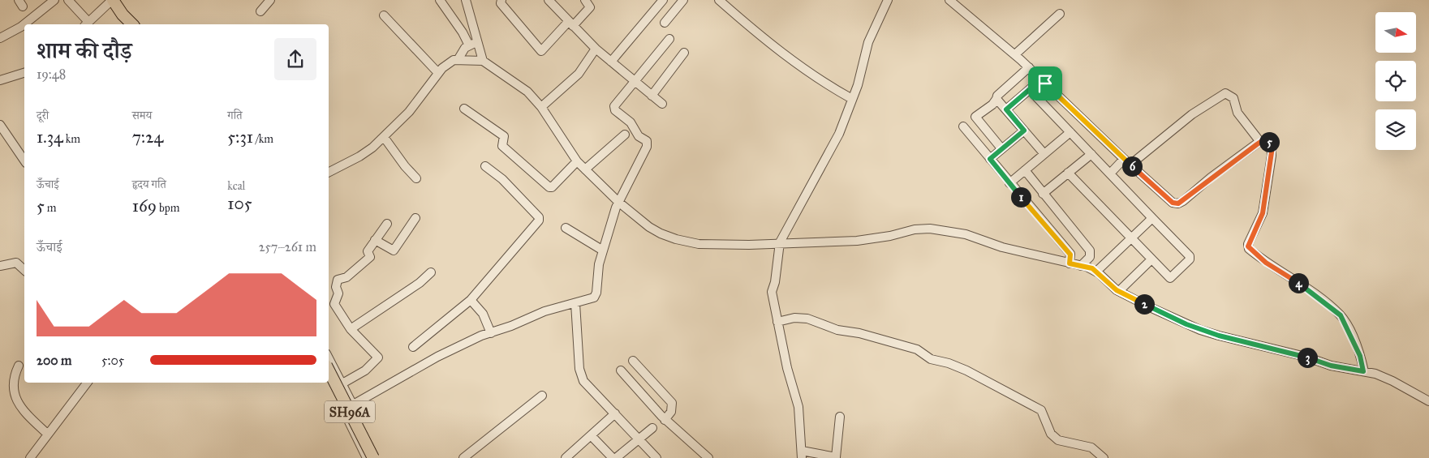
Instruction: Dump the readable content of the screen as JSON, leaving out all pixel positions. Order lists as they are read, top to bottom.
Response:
{
  "streets": {
    "main road": ["SH96A"]
  },
  "north": "right",
  "page": {
    "heading": ["शाम की दौड़", "19:48"],
    "stats": [
      ["दूरी", "1.34 km"],
      ["समय", "7:24"],
      ["गति", "5:31 /km"],
      ["ऊँचाई", "5 m"],
      ["हृदय गति", "169 bpm"],
      ["kcal", "105"]
    ],
    "pins": [
      "5",
      "6",
      "1",
      "4",
      "2",
      "3"
    ],
    "chart": ["ऊँचाई", "257–261 m"],
    "list": [
      {
        "name": "200 m",
        "note": "5:05"
      }
    ]
  }
}
